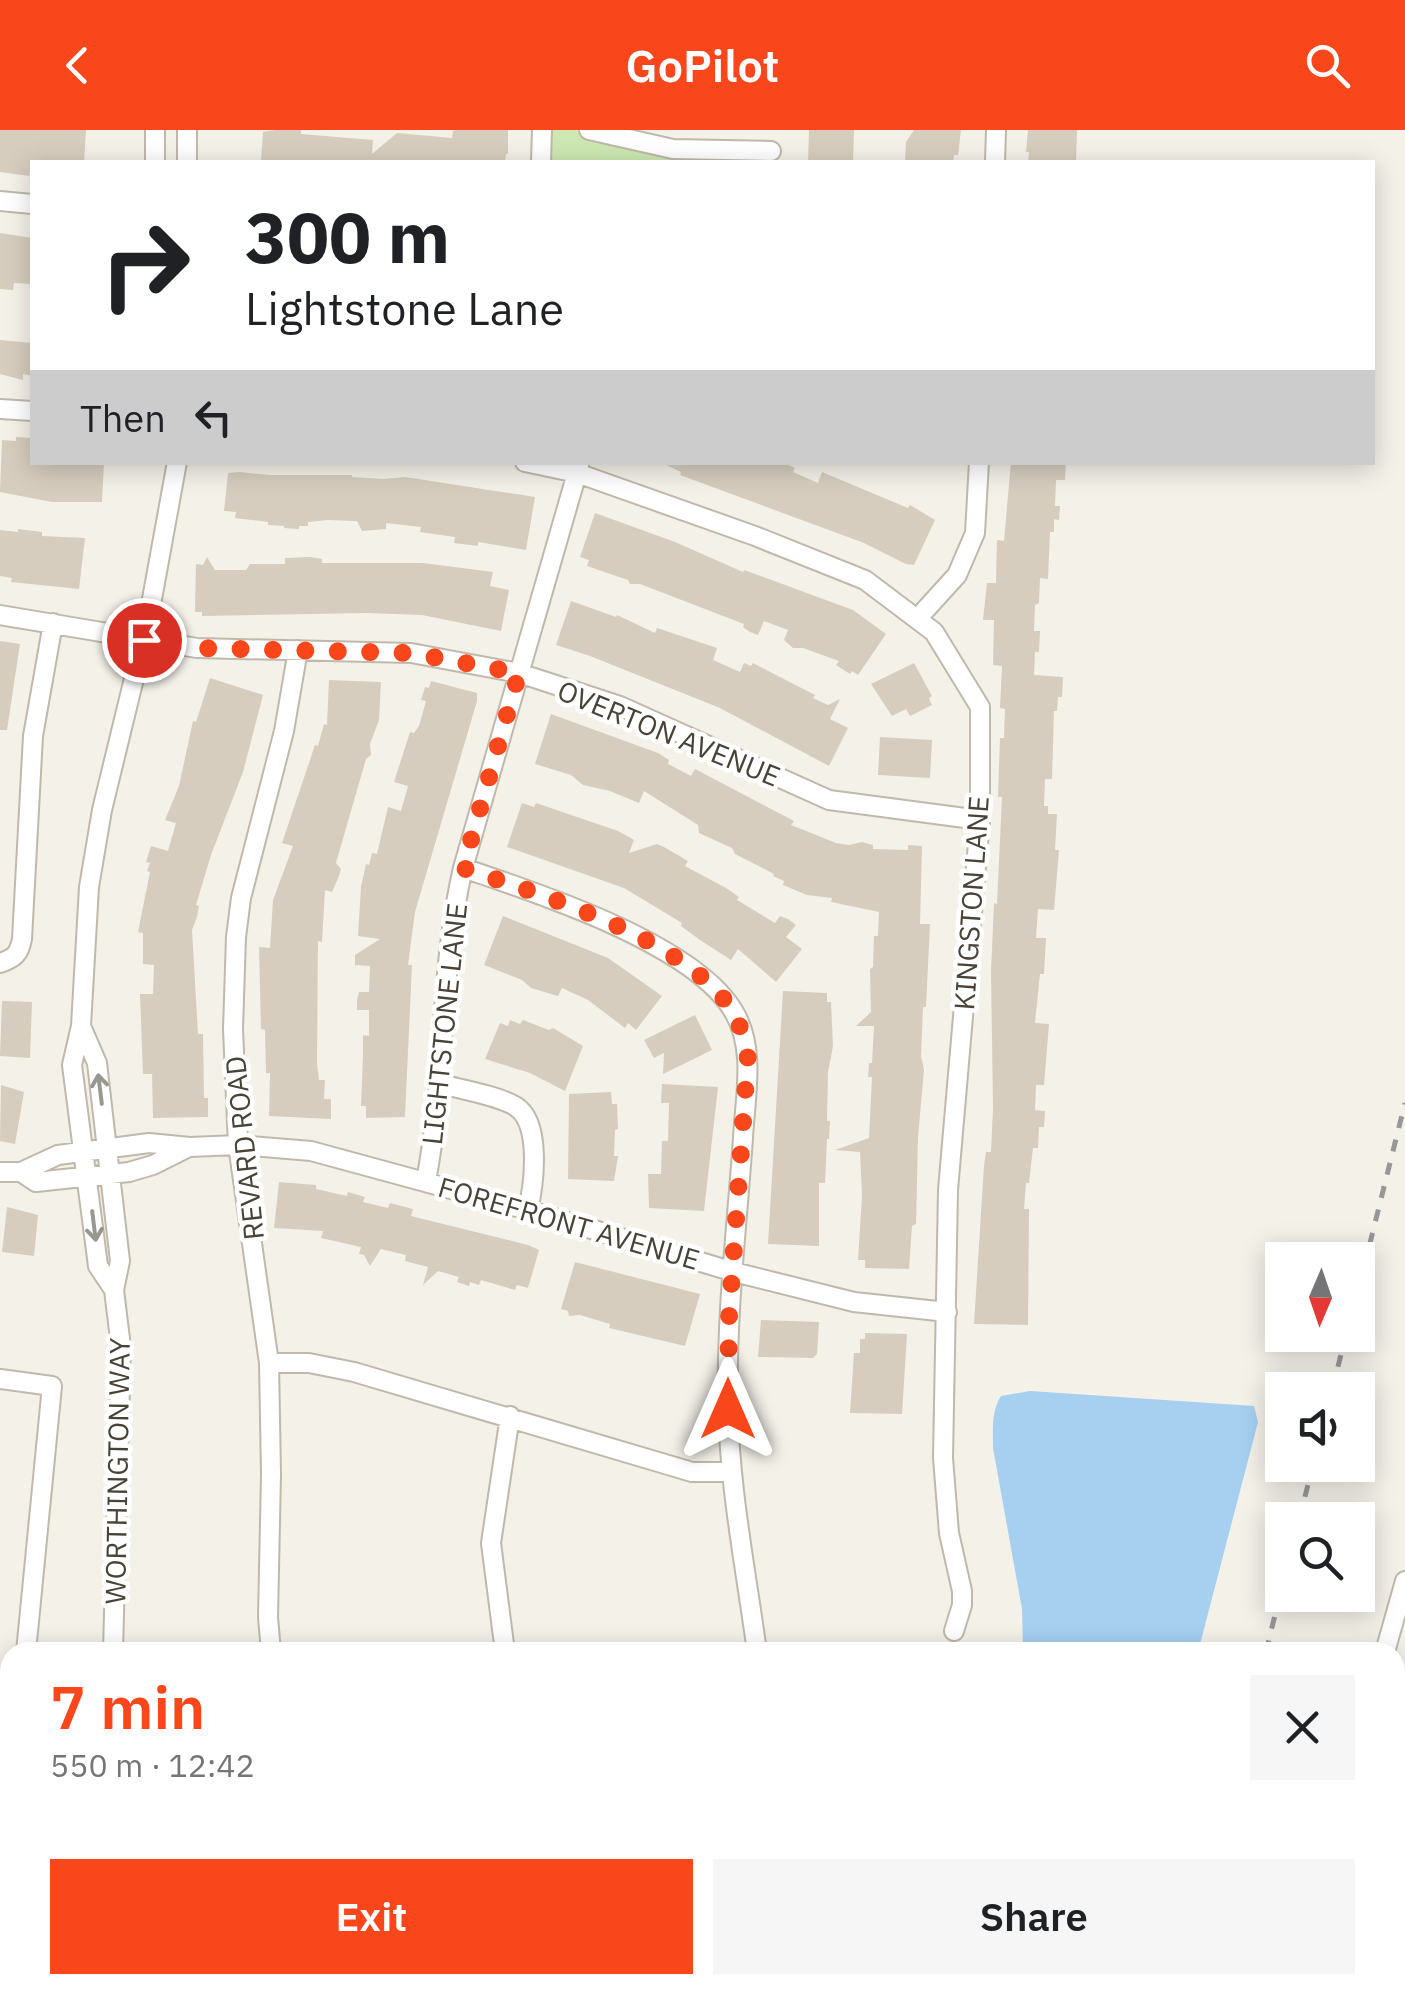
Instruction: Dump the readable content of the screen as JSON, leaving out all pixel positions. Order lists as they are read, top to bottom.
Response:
{
  "streets": {
    "street": [
      "OVERTON AVENUE",
      "KINGSTON LANE",
      "LIGHTSTONE LANE",
      "REVARD ROAD",
      "FOREFRONT AVENUE",
      "WORTHINGTON WAY"
    ]
  },
  "crossings": [
    ["OVERTON AVENUE", "KINGSTON LANE"],
    ["OVERTON AVENUE", "LIGHTSTONE LANE"],
    ["OVERTON AVENUE", "REVARD ROAD"],
    ["KINGSTON LANE", "LIGHTSTONE LANE"],
    ["KINGSTON LANE", "FOREFRONT AVENUE"],
    ["LIGHTSTONE LANE", "FOREFRONT AVENUE"],
    ["REVARD ROAD", "FOREFRONT AVENUE"]
  ],
  "north": "bottom",
  "page": {
    "header": "GoPilot",
    "turn": ["300 m", "Lightstone Lane"],
    "then": "Then",
    "heading": ["7 min", "550 m · 12:42"],
    "buttons": ["Exit", "Share"]
  }
}
